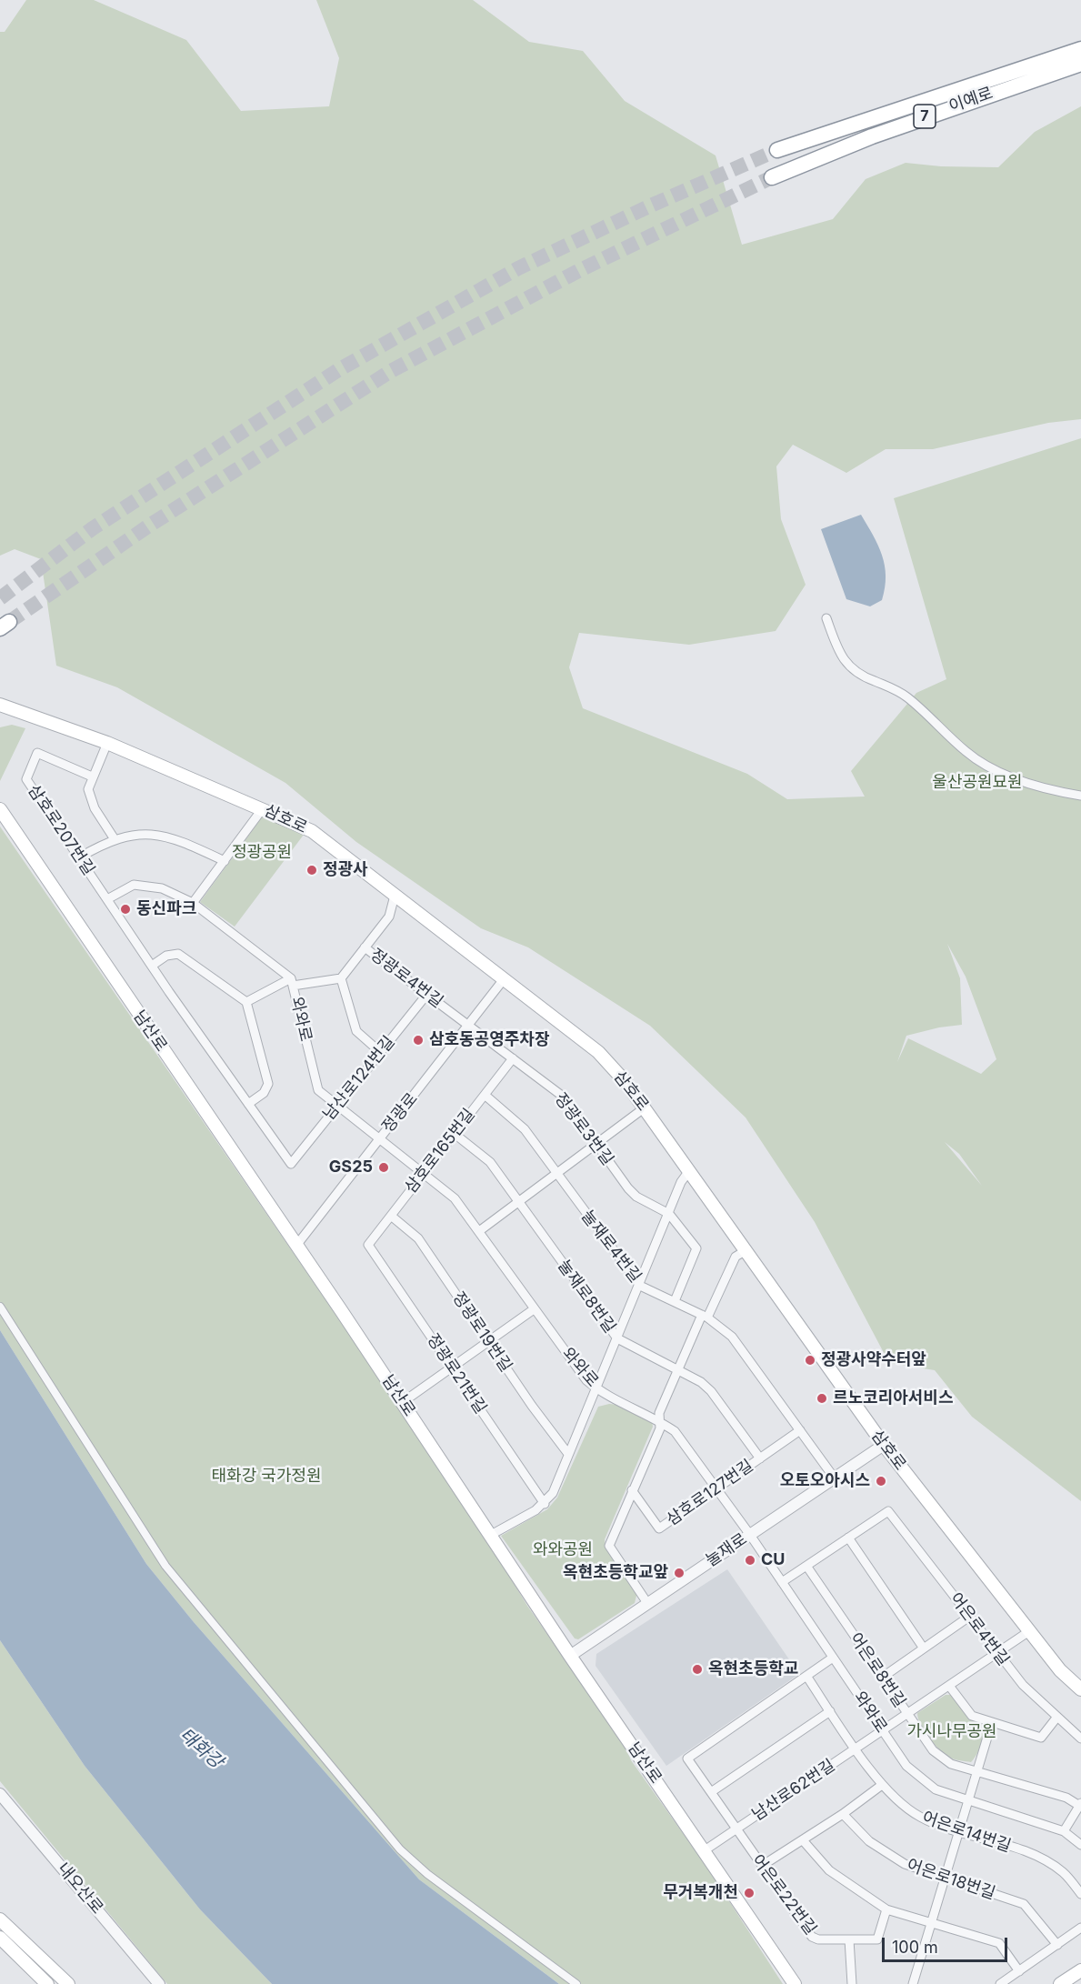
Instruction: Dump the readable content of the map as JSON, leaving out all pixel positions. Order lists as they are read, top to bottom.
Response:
{
  "streets": {
    "highway": ["이예로", "7"],
    "main road": ["삼호로", "남산로"],
    "street": [
      "삼호로207번길",
      "정광로4번길",
      "와와로",
      "남산로124번길",
      "정광로",
      "정광로3번길",
      "삼호로165번길",
      "눌재로4번길",
      "눌재로8번길",
      "정광로19번길",
      "정광로21번길",
      "삼호로127번길",
      "눌재로",
      "어은로4번길",
      "어은로8번길",
      "남산로62번길",
      "어은로14번길",
      "어은로18번길",
      "내오산로",
      "어은로22번길"
    ]
  },
  "crossings": [
    ["삼호로", "정광로"],
    ["삼호로", "눌재로"],
    ["삼호로", "남산로62번길"],
    ["삼호로207번길", "와와로"],
    ["삼호로207번길", "남산로124번길"],
    ["정광로4번길", "남산로124번길"],
    ["정광로4번길", "정광로"],
    ["정광로4번길", "정광로3번길"],
    ["와와로", "남산로124번길"],
    ["와와로", "정광로"],
    ["와와로", "삼호로165번길"],
    ["와와로", "삼호로127번길"],
    ["와와로", "눌재로"],
    ["와와로", "남산로62번길"],
    ["남산로", "정광로"],
    ["남산로", "눌재로"],
    ["남산로", "남산로62번길"],
    ["정광로", "정광로3번길"],
    ["정광로3번길", "삼호로165번길"],
    ["삼호로165번길", "눌재로4번길"],
    ["삼호로165번길", "눌재로8번길"],
    ["삼호로165번길", "정광로19번길"],
    ["삼호로165번길", "정광로21번길"],
    ["눌재로4번길", "삼호로127번길"],
    ["눌재로4번길", "눌재로"],
    ["눌재로8번길", "삼호로127번길"],
    ["어은로4번길", "남산로62번길"],
    ["어은로8번길", "남산로62번길"],
    ["남산로62번길", "어은로14번길"],
    ["남산로62번길", "어은로22번길"],
    ["어은로14번길", "어은로22번길"]
  ],
  "water": ["태화강"],
  "parks": [
    "울산공원묘원",
    "정광공원",
    "태화강 국가정원",
    "와와공원",
    "가시나무공원"
  ],
  "places": [
    "정광사",
    "동신파크",
    "삼호동공영주차장",
    "GS25",
    "정광사약수터앞",
    "르노코리아서비스",
    "오토오아시스",
    "CU",
    "옥현초등학교앞",
    "옥현초등학교",
    "무거복개천"
  ],
  "scale_bar": "100 m"
}
